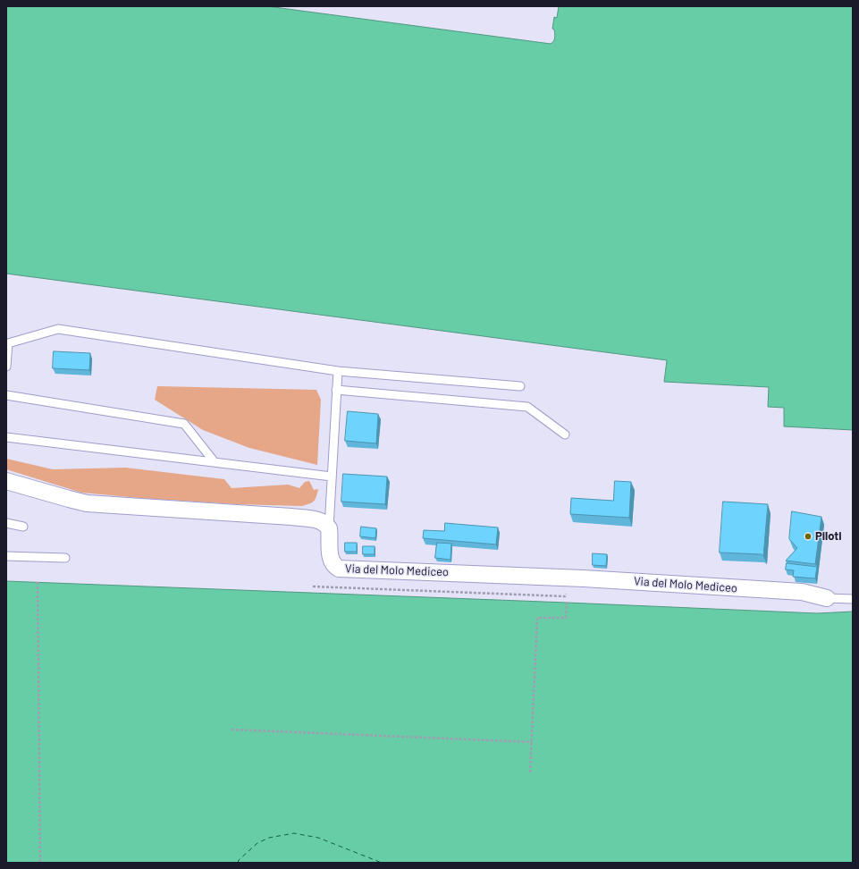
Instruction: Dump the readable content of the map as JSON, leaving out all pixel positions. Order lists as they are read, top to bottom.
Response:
{
  "streets": {
    "street": ["Via del Molo Mediceo"]
  },
  "places": ["Piloti"]
}
